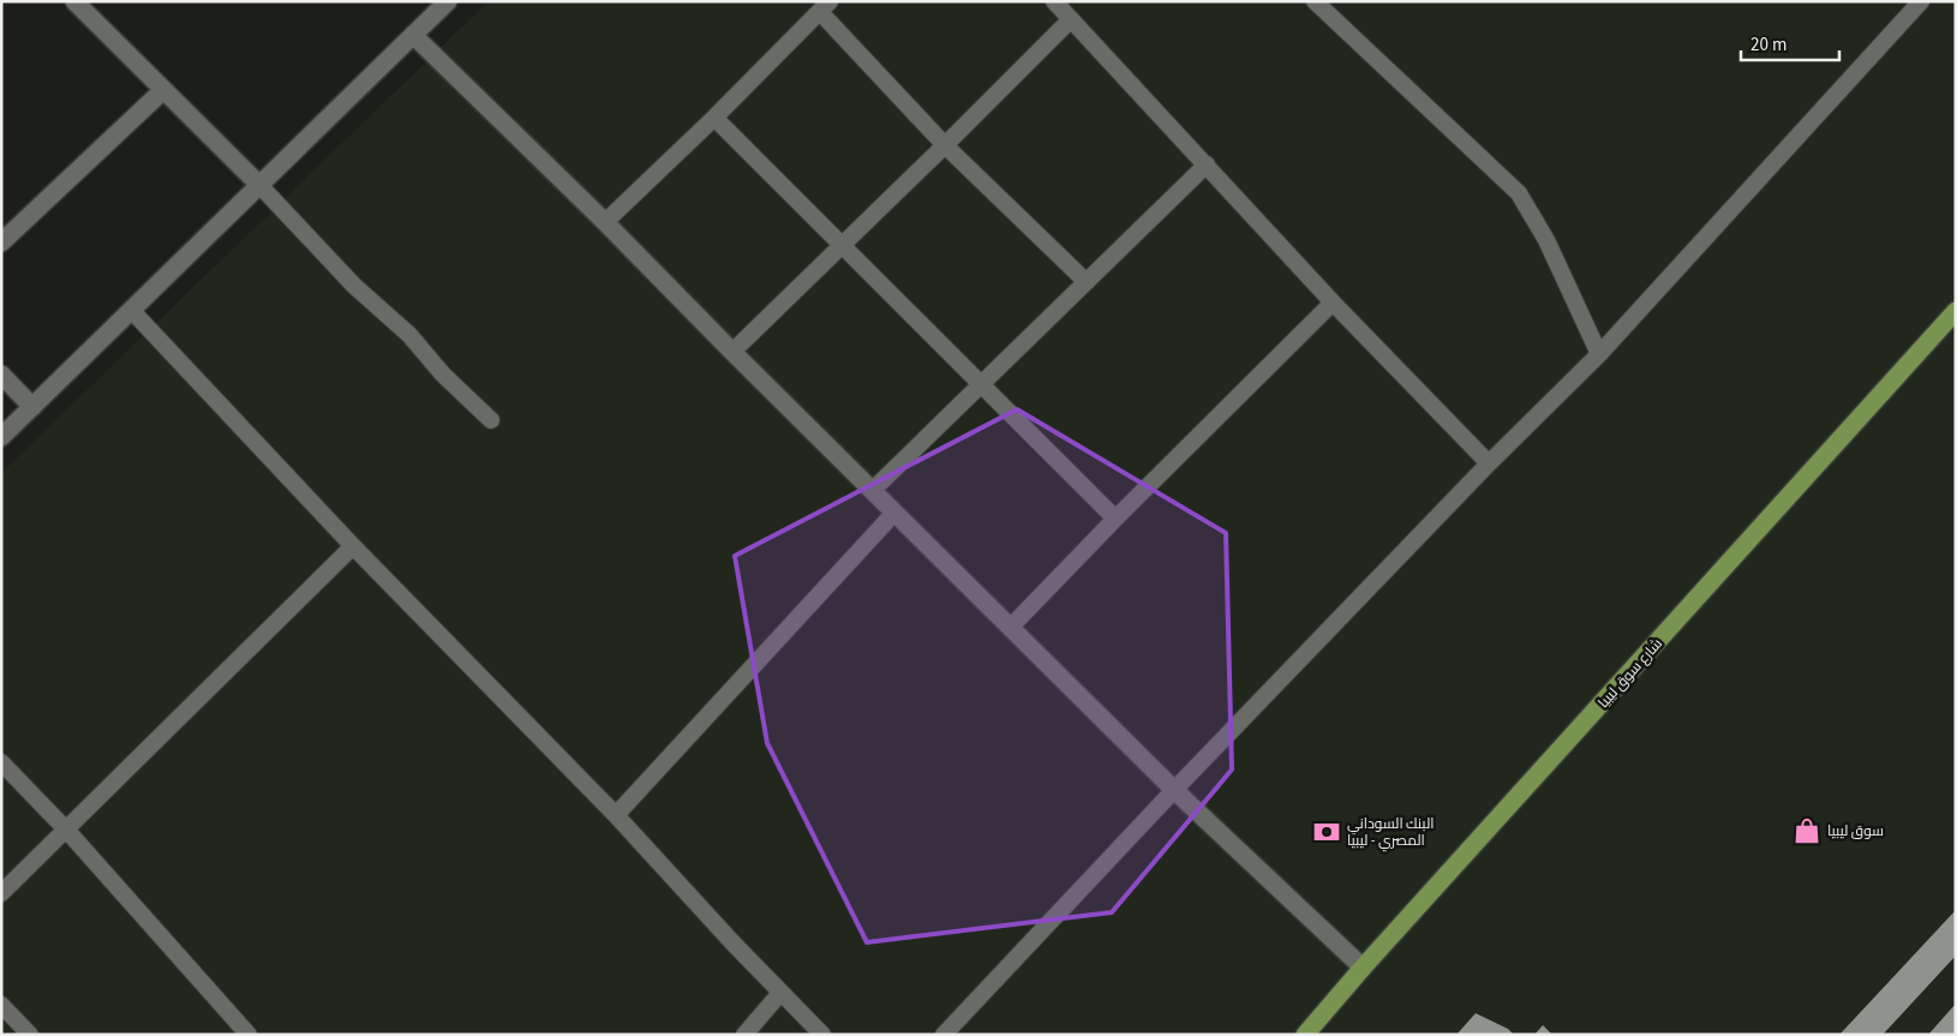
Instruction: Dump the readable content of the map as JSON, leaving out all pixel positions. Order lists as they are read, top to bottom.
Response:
{
  "streets": {
    "main road": ["شارع سوق ليبيا"]
  },
  "places": {
    "shop": ["سوق ليبيا"],
    "bank": ["البنك السوداني المصري - ليبيا"]
  },
  "scale_bar": "20 m"
}
